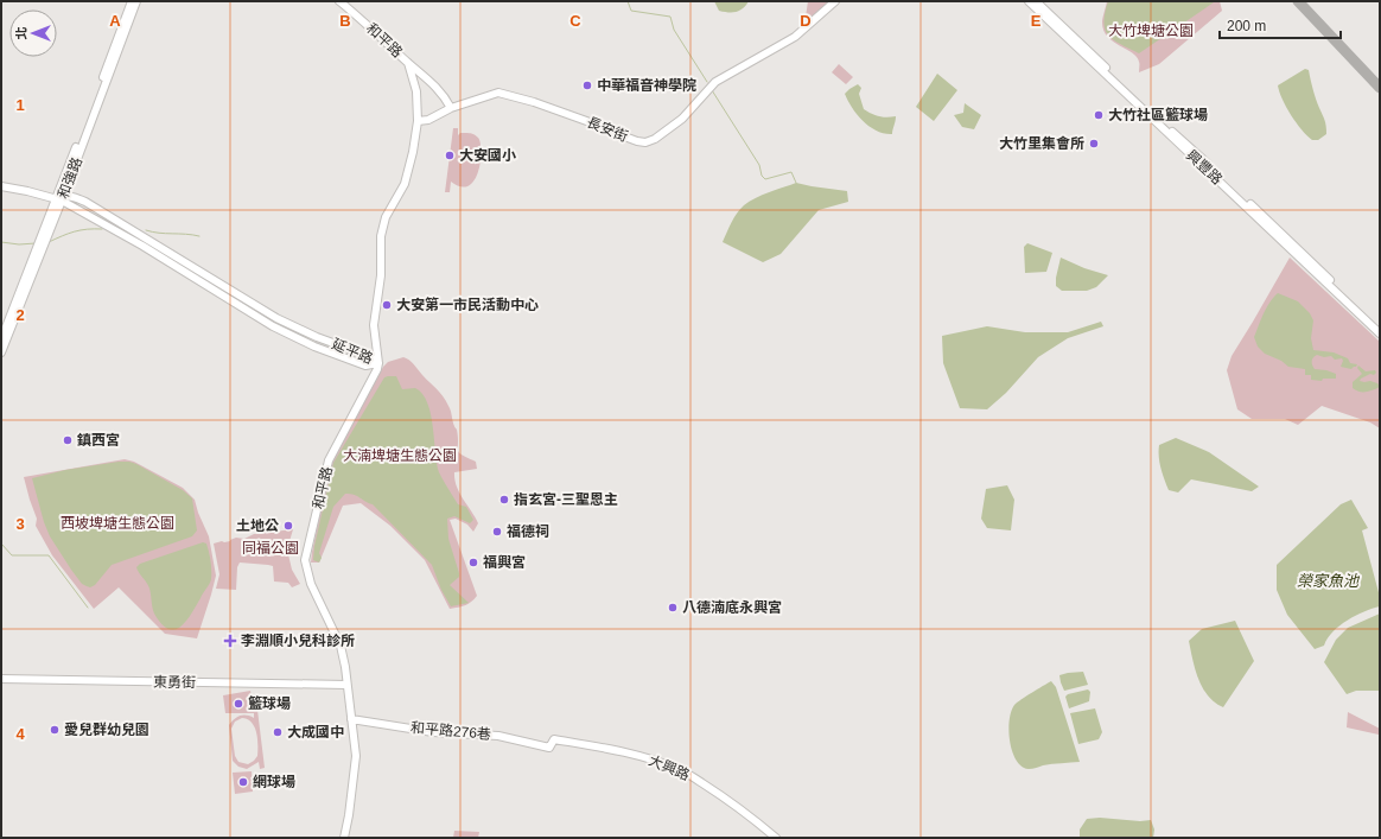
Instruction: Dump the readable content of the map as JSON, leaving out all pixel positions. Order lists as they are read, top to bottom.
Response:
{
  "streets": {
    "street": [
      "和平路",
      "長安街",
      "興豐路",
      "和強路",
      "延平路",
      "東勇街",
      "和平路276巷",
      "大興路"
    ]
  },
  "crossings": [
    ["和平路", "長安街"],
    ["和平路", "延平路"],
    ["和平路", "東勇街"],
    ["和平路", "和平路276巷"],
    ["和強路", "延平路"],
    ["和平路276巷", "大興路"]
  ],
  "water": ["榮家魚池"],
  "parks": [
    "大竹埤塘公園",
    "大湳埤塘生態公園",
    "西坡埤塘生態公園",
    "同福公園"
  ],
  "places": {
    "other": [
      "中華福音神學院",
      "大竹社區籃球場",
      "大竹里集會所",
      "大安國小",
      "大安第一市民活動中心",
      "鎮西宮",
      "指玄宮-三聖恩主",
      "土地公",
      "福德祠",
      "福興宮",
      "八德湳底永興宮",
      "籃球場",
      "愛兒群幼兒園",
      "大成國中",
      "網球場"
    ],
    "health": ["李淵順小兒科診所"]
  },
  "scale_bar": "200 m",
  "north": "left",
  "grid": {
    "columns": [
      "A",
      "B",
      "C",
      "D",
      "E"
    ],
    "rows": [
      "1",
      "2",
      "3",
      "4"
    ]
  }
}
